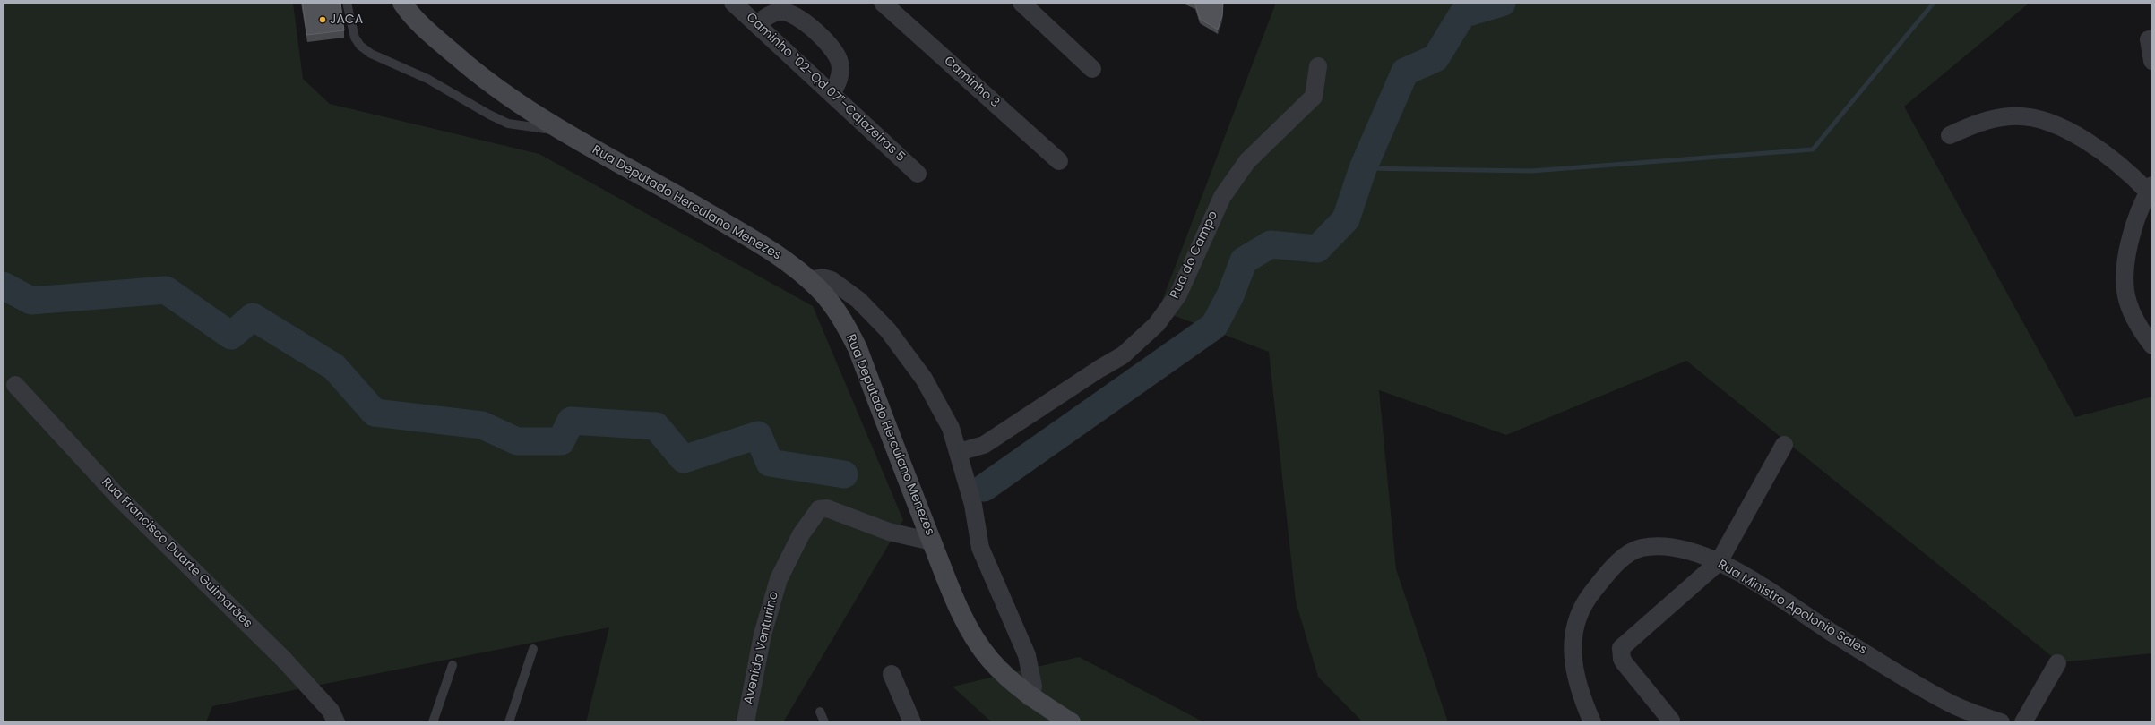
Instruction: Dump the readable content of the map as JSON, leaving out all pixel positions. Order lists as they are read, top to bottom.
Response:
{
  "streets": {
    "main road": ["Rua Deputado Herculano Menezes"],
    "street": [
      "Caminho 3",
      "Caminho \"02-Qd 07\"-Cajazeiras 5",
      "Rua do Campo",
      "Rua Francisco Duarte Guimarães",
      "Rua Ministro Apolonio Sales",
      "Avenida Venturino"
    ]
  },
  "crossings": [
    ["Rua Deputado Herculano Menezes", "Avenida Venturino"]
  ],
  "places": ["JACA"]
}
